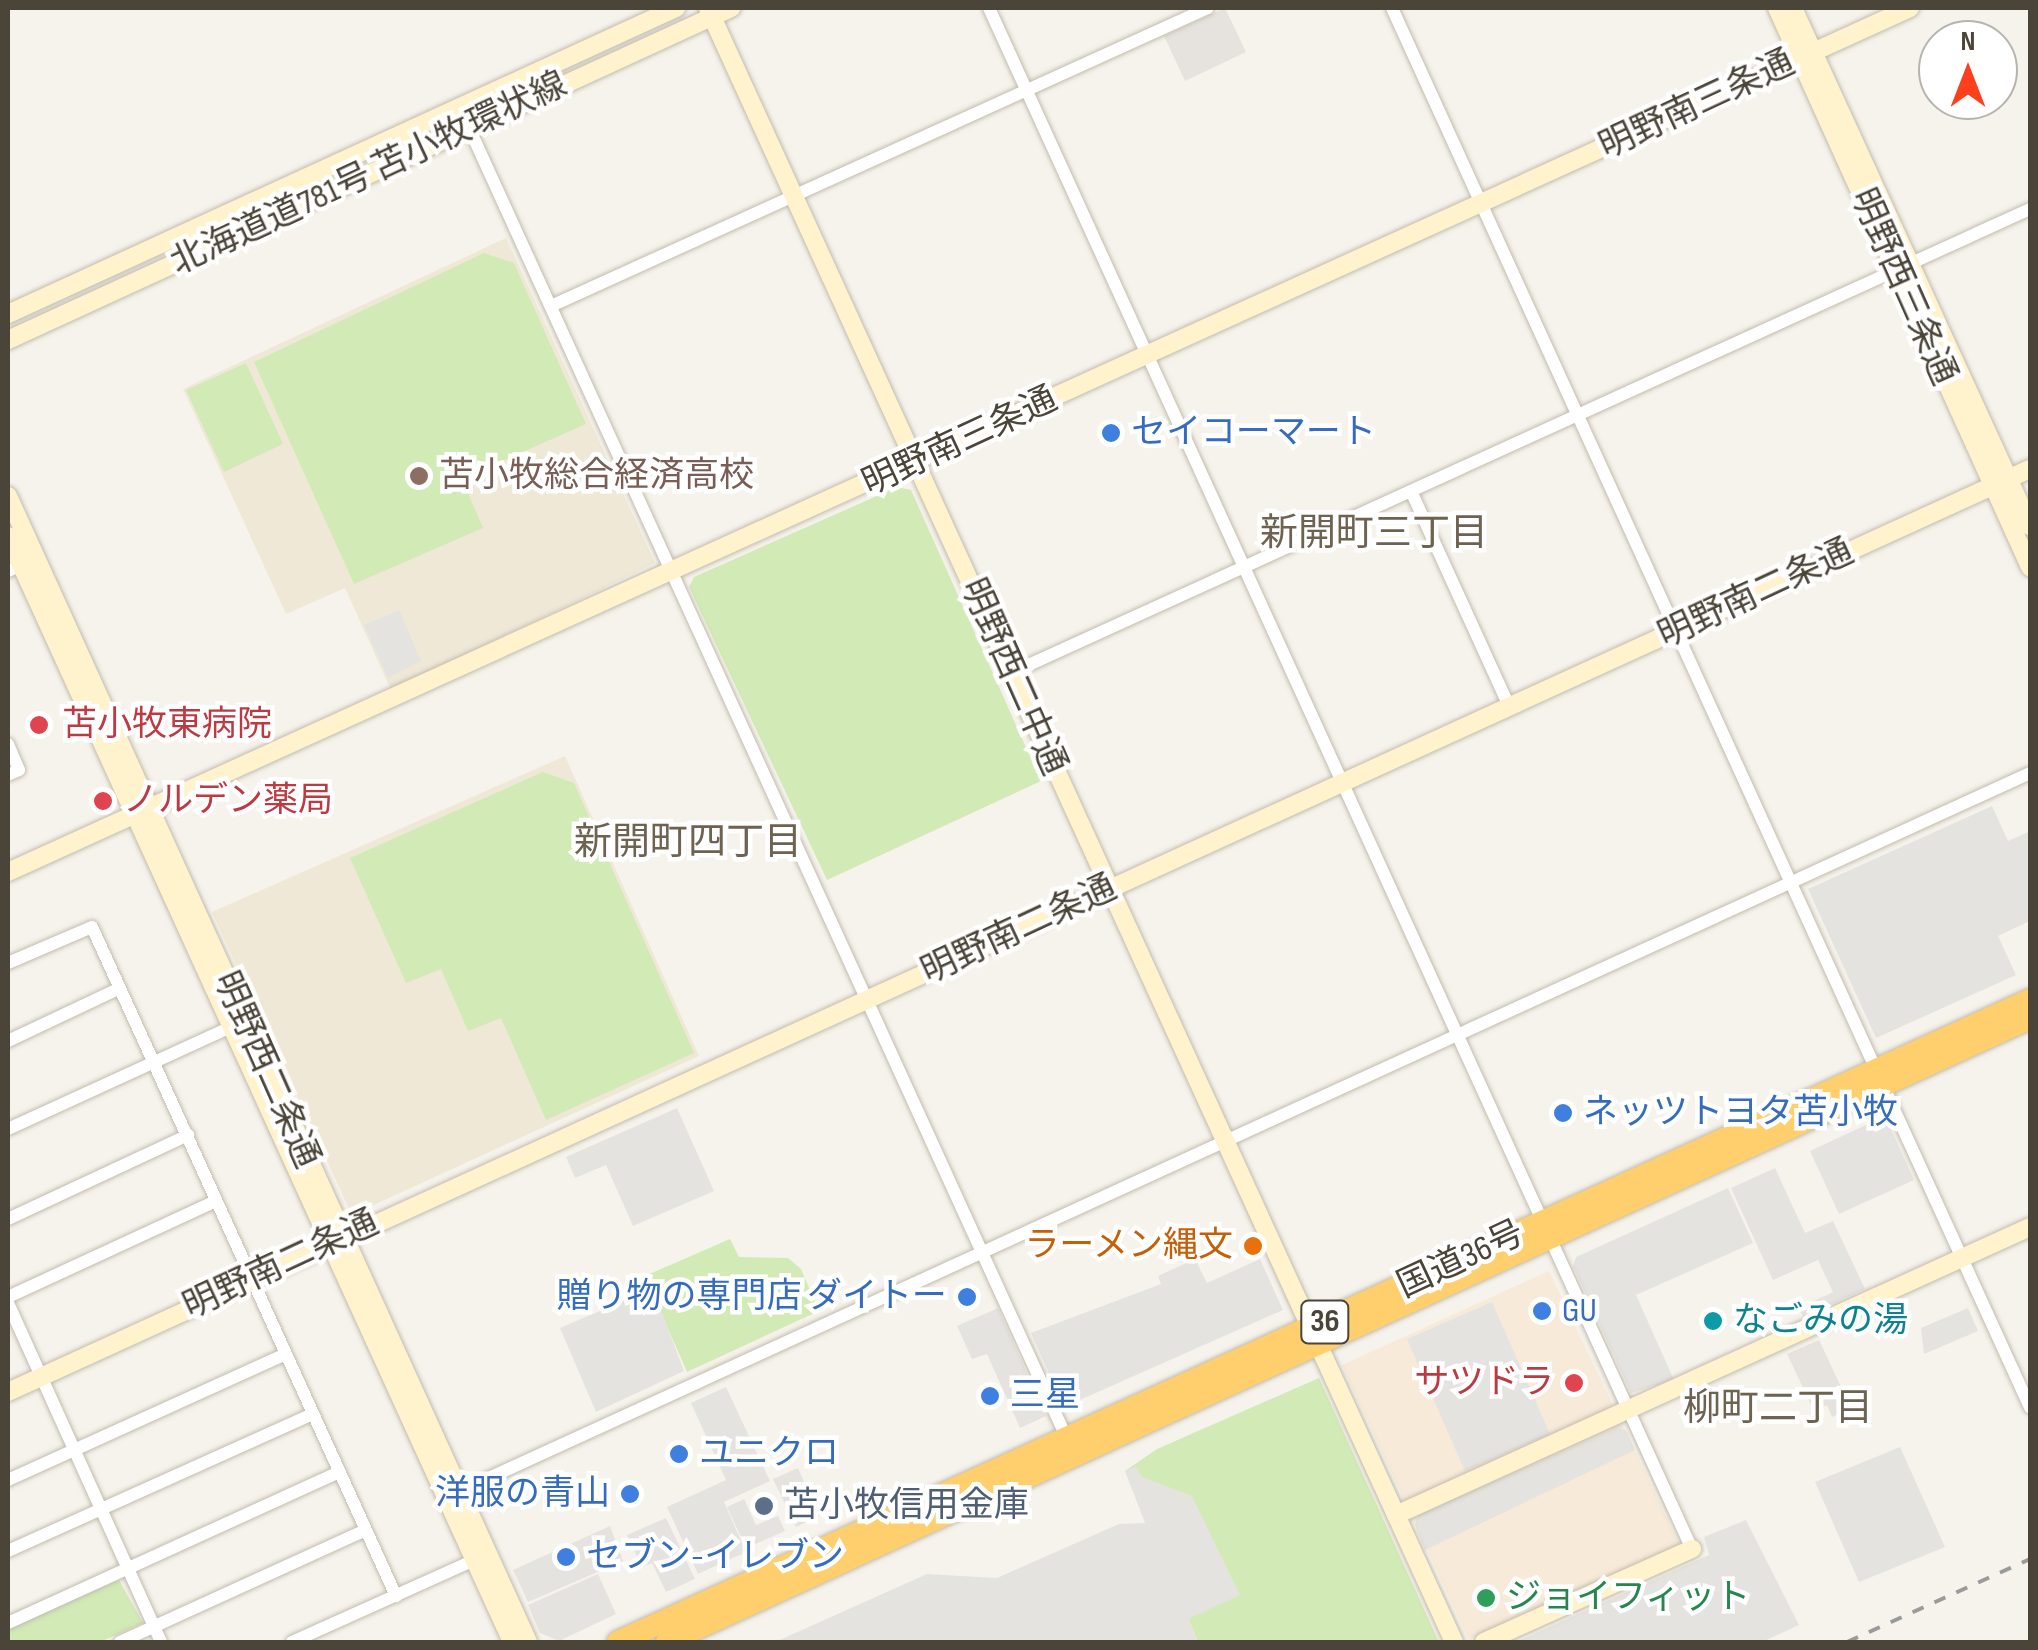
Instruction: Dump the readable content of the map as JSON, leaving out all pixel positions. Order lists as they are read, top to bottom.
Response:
{
  "streets": {
    "highway": ["国道36号", "36"],
    "street": [
      "明野南三条通",
      "北海道道781号 苫小牧環状線",
      "明野西三条通",
      "明野南二条通",
      "明野西二中通",
      "明野西二条通"
    ]
  },
  "crossings": [
    ["明野南三条通", "明野西三条通"],
    ["明野南三条通", "明野西二中通"],
    ["明野南三条通", "明野西二条通"],
    ["北海道道781号 苫小牧環状線", "明野西二中通"],
    ["明野西三条通", "明野南二条通"],
    ["明野南二条通", "明野西二中通"],
    ["明野南二条通", "明野西二条通"],
    ["明野西二中通", "国道36号"]
  ],
  "districts": ["新開町三丁目", "新開町四丁目", "柳町二丁目"],
  "places": [
    "セイコーマート",
    "苫小牧総合経済高校",
    "苫小牧東病院",
    "ノルデン薬局",
    "ネッツトヨタ苫小牧",
    "ラーメン縄文",
    "贈り物の専門店 ダイトー",
    "GU",
    "なごみの湯",
    "サツドラ",
    "三星",
    "ユニクロ",
    "洋服の青山",
    "苫小牧信用金庫",
    "セブン-イレブン",
    "ジョイフィット"
  ],
  "north": "top"
}
